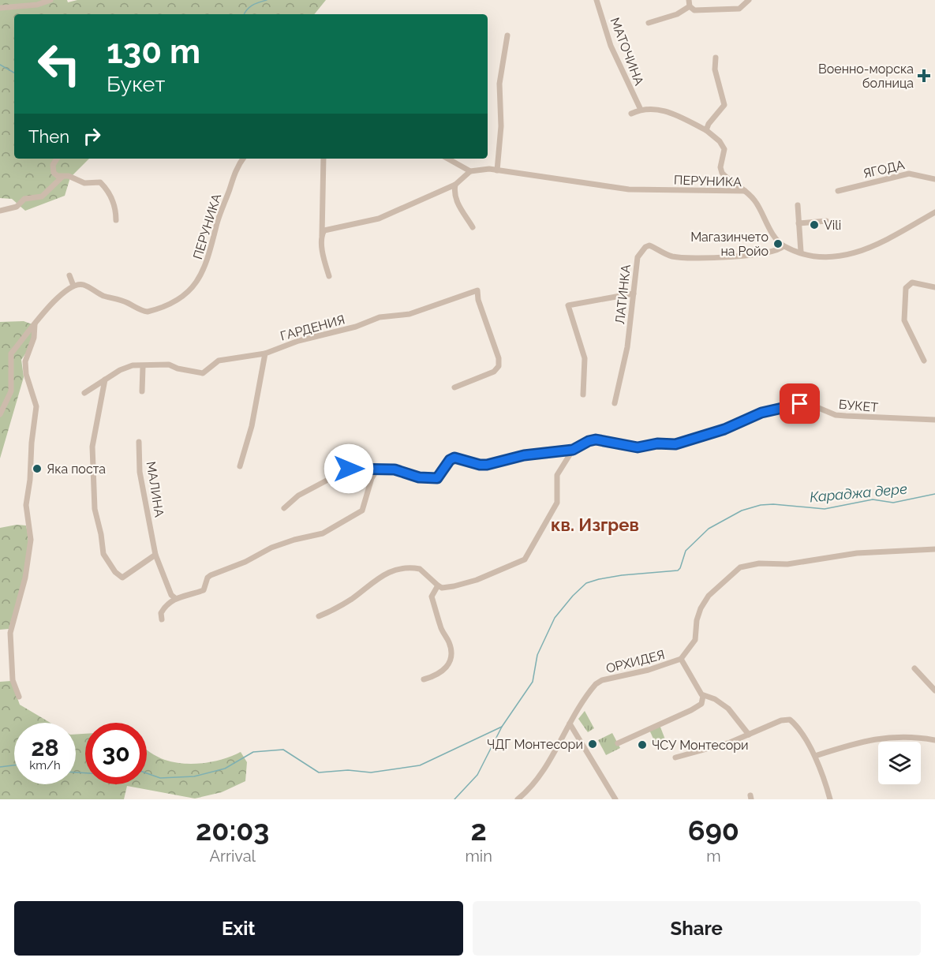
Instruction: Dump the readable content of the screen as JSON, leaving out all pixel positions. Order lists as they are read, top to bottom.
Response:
{
  "streets": {
    "street": [
      "МАТОЧИНА",
      "ЯГОДА",
      "ПЕРУНИКА",
      "ЛАТИНКА",
      "ГАРДЕНИЯ",
      "БУКЕТ",
      "МАЛИНА",
      "ОРХИДЕЯ"
    ]
  },
  "crossings": [
    ["ПЕРУНИКА", "ЛАТИНКА"]
  ],
  "districts": ["кв. Изгрев"],
  "water": ["Караджа дере"],
  "places": {
    "health": ["Военно-морска болница"],
    "other": [
      "Vili",
      "Магазинчето на Ройо",
      "Яка поста",
      "ЧДГ Монтесори",
      "ЧСУ Монтесори"
    ]
  },
  "page": {
    "turn": ["130 m", "Букет"],
    "then": "Then",
    "speed": "28 km/h",
    "limit": "30",
    "eta": [
      "20:03",
      "Arrival",
      "2",
      "min",
      "690",
      "m"
    ],
    "buttons": ["Exit", "Share"]
  }
}
